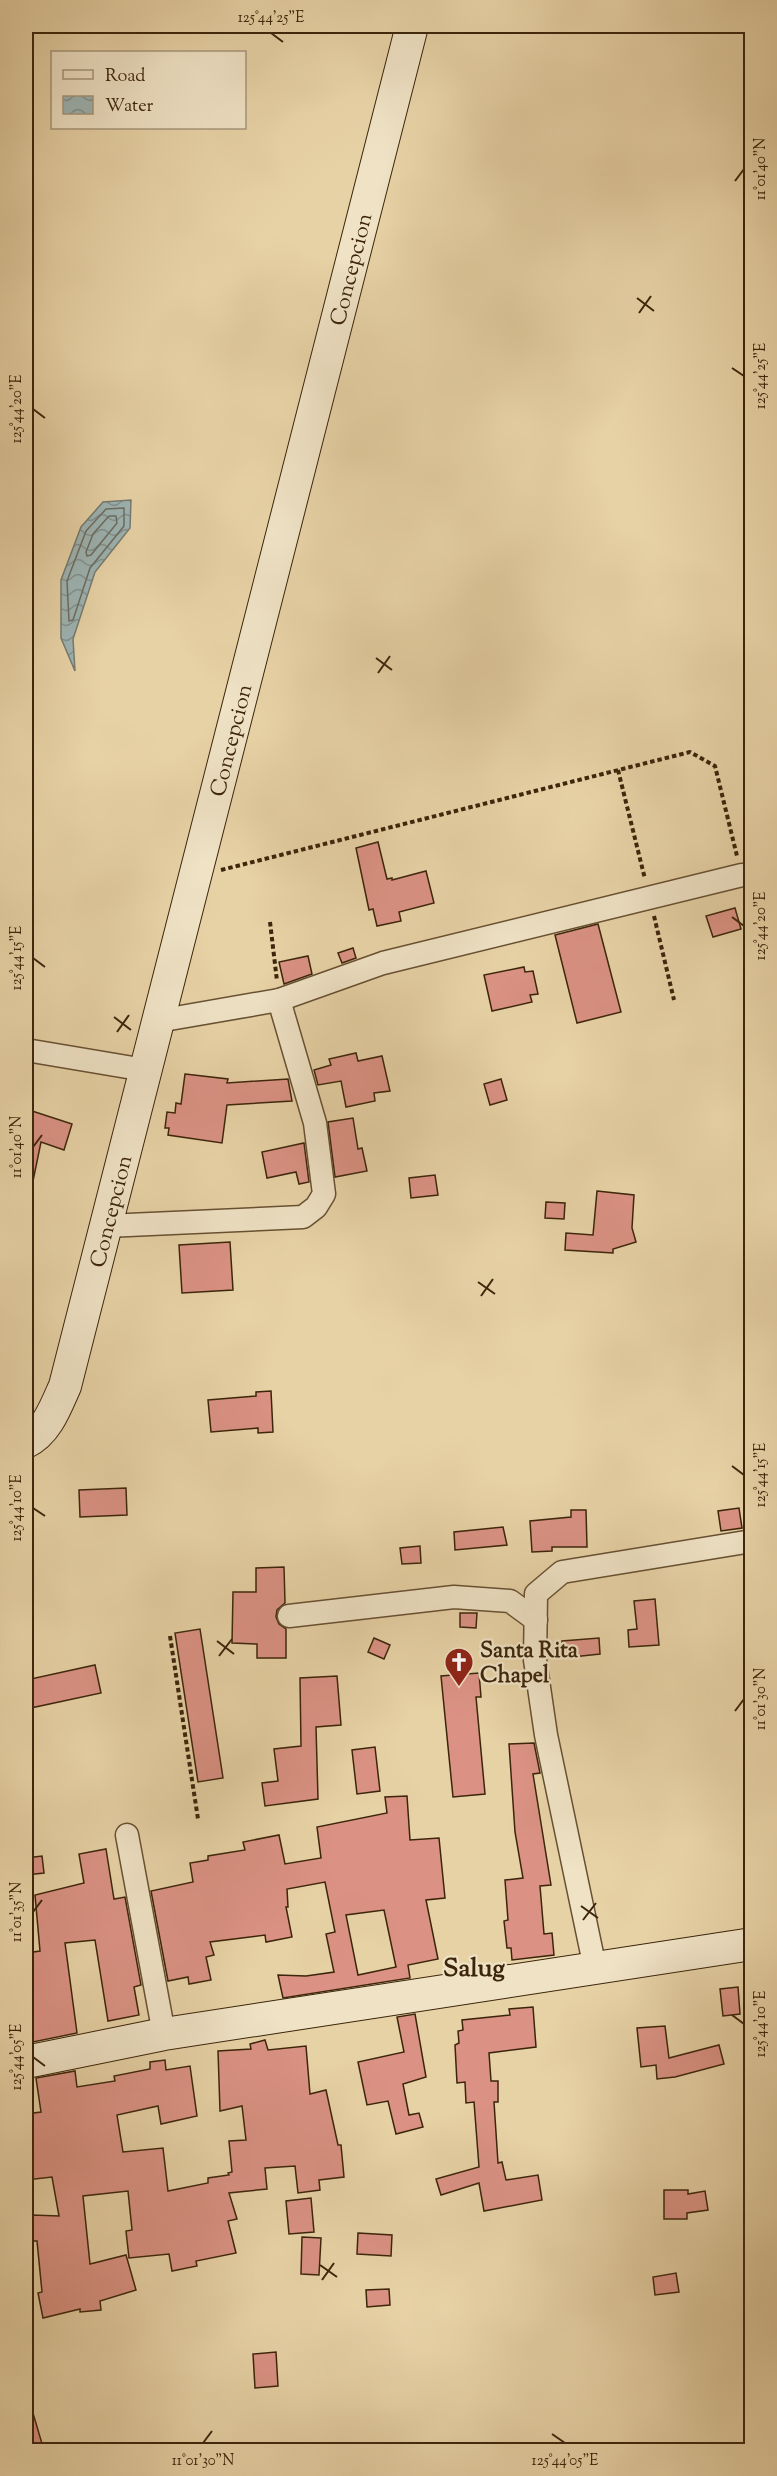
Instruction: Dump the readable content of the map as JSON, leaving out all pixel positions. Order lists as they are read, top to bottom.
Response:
{
  "streets": {
    "main road": ["Concepcion"]
  },
  "districts": ["Salug"],
  "places": {
    "church": ["Santa Rita Chapel"]
  },
  "legend": ["Road", "Water"],
  "coordinates": [
    "125°44'25\"E",
    "11°01'40\"N",
    "125°44'20\"E",
    "125°44'15\"E",
    "125°44'10\"E",
    "11°01'30\"N",
    "11°01'35\"N",
    "125°44'05\"E"
  ]
}
